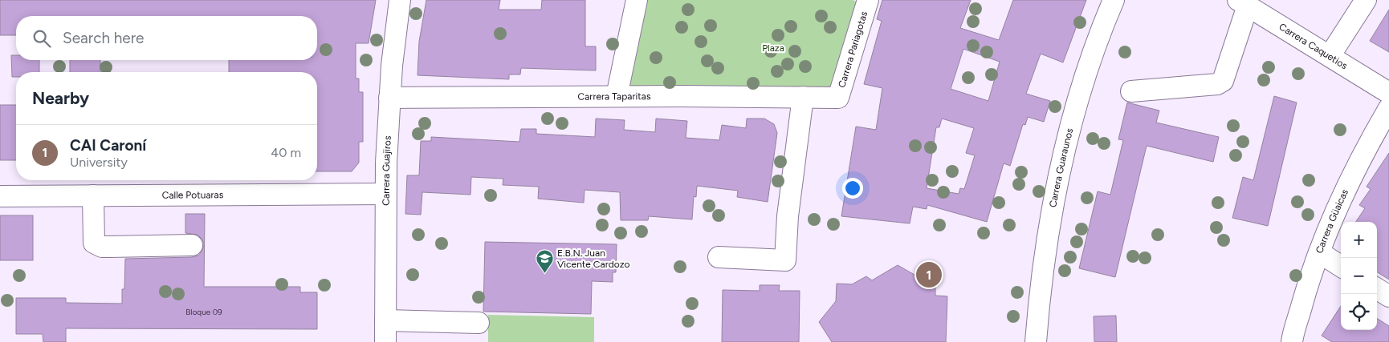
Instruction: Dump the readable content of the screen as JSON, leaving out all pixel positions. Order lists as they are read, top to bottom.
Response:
{
  "streets": {
    "street": [
      "Carrera Caquetios",
      "Carrera Pariagotas",
      "Carrera Taparitas",
      "Carrera Guaraunos",
      "Carrera Guajiros",
      "Calle Potuaras",
      "Carrera Güaicas"
    ]
  },
  "crossings": [
    ["Carrera Pariagotas", "Carrera Taparitas"],
    ["Carrera Taparitas", "Carrera Guajiros"],
    ["Carrera Guajiros", "Calle Potuaras"]
  ],
  "parks": ["Plaza"],
  "places": {
    "school or university": ["E.B.N. Juan Vicente Cardozo"]
  },
  "house_numbers": ["Bloque 09"],
  "page": {
    "search": "Search here",
    "heading": "Nearby",
    "list": [
      {
        "mark": "1",
        "name": "CAI Caroní",
        "note": "University",
        "value": "40 m"
      }
    ],
    "map_buttons": ["+", "−"],
    "pins": "1"
  }
}
